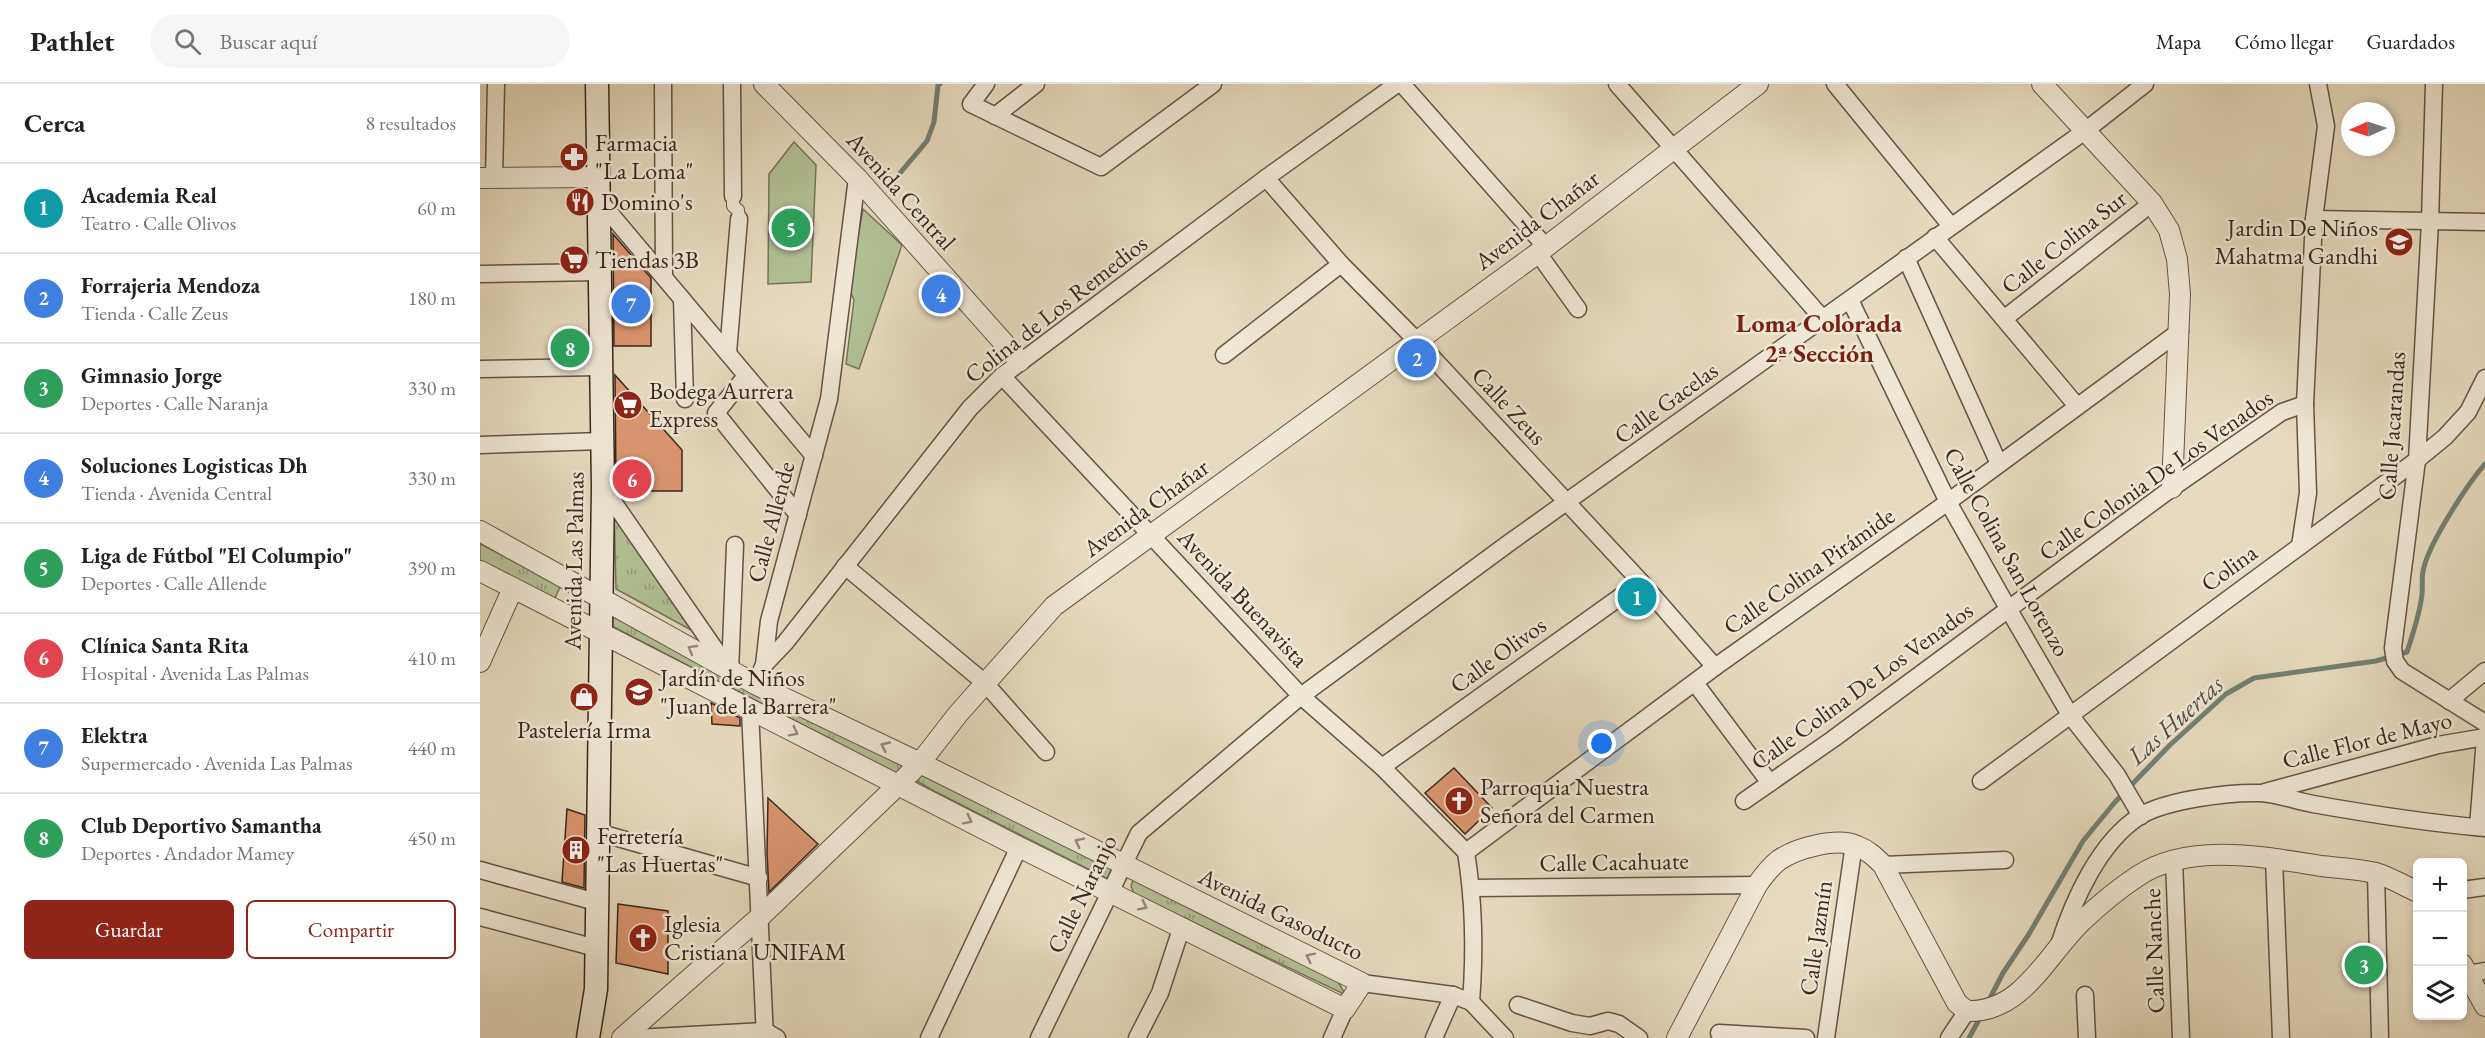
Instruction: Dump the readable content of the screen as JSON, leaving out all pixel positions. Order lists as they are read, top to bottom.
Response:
{
  "streets": {
    "main road": ["Avenida Las Palmas"],
    "street": [
      "Avenida Central",
      "Avenida Chañar",
      "Calle Colina Sur",
      "Colina de Los Remedios",
      "Calle Gacelas",
      "Calle Zeus",
      "Calle Jacarandas",
      "Calle Colonia De Los Venados",
      "Calle Allende",
      "Calle Colina San Lorenzo",
      "Colina",
      "Calle Colina Pirámide",
      "Avenida Buenavista",
      "Calle Olivos",
      "Calle Colina De Los Venados",
      "Calle Flor de Mayo",
      "Calle Cacahuate",
      "Calle Naranjo",
      "Avenida Gasoducto",
      "Calle Jazmín",
      "Calle Nanche"
    ]
  },
  "crossings": [
    ["Avenida Central", "Colina de Los Remedios"],
    ["Avenida Central", "Calle Allende"],
    ["Avenida Chañar", "Calle Zeus"],
    ["Avenida Chañar", "Avenida Buenavista"],
    ["Avenida Chañar", "Avenida Gasoducto"],
    ["Colina de Los Remedios", "Calle Zeus"],
    ["Colina de Los Remedios", "Calle Allende"],
    ["Colina de Los Remedios", "Avenida Buenavista"],
    ["Colina de Los Remedios", "Avenida Gasoducto"],
    ["Calle Gacelas", "Calle Zeus"],
    ["Calle Gacelas", "Calle Colina San Lorenzo"],
    ["Calle Gacelas", "Avenida Buenavista"],
    ["Calle Gacelas", "Calle Naranjo"],
    ["Calle Zeus", "Calle Colina Pirámide"],
    ["Calle Zeus", "Calle Olivos"],
    ["Calle Jacarandas", "Colina"],
    ["Calle Colonia De Los Venados", "Calle Colina San Lorenzo"],
    ["Calle Colonia De Los Venados", "Calle Colina De Los Venados"],
    ["Calle Colina San Lorenzo", "Colina"],
    ["Calle Colina San Lorenzo", "Calle Colina Pirámide"],
    ["Calle Colina San Lorenzo", "Calle Colina De Los Venados"],
    ["Avenida Las Palmas", "Avenida Gasoducto"],
    ["Calle Colina Pirámide", "Avenida Buenavista"],
    ["Avenida Buenavista", "Calle Olivos"],
    ["Avenida Buenavista", "Calle Naranjo"],
    ["Calle Naranjo", "Avenida Gasoducto"]
  ],
  "districts": ["Loma Colorada 2ª Sección"],
  "water": ["Las Huertas"],
  "places": {
    "pharmacy": ["Farmacia \"La Loma\""],
    "restaurant": ["Domino's"],
    "school or university": ["Jardin De Niños Mahatma Gandhi", "Jardín de Niños \"Juan de la Barrera\""],
    "supermarket": ["Tiendas 3B", "Bodega Aurrera Express"],
    "shop": ["Pastelería Irma"],
    "church": ["Parroquia Nuestra Señora del Carmen", "Iglesia Cristiana UNIFAM"],
    "building": ["Ferretería \"Las Huertas\""]
  },
  "north": "left",
  "page": {
    "header": "Pathlet",
    "search": "Buscar aquí",
    "nav": ["Mapa", "Cómo llegar", "Guardados"],
    "heading": ["Cerca", "8 resultados"],
    "list": [
      {
        "mark": "1",
        "name": "Academia Real",
        "note": "Teatro · Calle Olivos",
        "value": "60 m"
      },
      {
        "mark": "2",
        "name": "Forrajeria Mendoza",
        "note": "Tienda · Calle Zeus",
        "value": "180 m"
      },
      {
        "mark": "3",
        "name": "Gimnasio Jorge",
        "note": "Deportes · Calle Naranja",
        "value": "330 m"
      },
      {
        "mark": "4",
        "name": "Soluciones Logisticas Dh",
        "note": "Tienda · Avenida Central",
        "value": "330 m"
      },
      {
        "mark": "5",
        "name": "Liga de Fútbol \"El Columpio\"",
        "note": "Deportes · Calle Allende",
        "value": "390 m"
      },
      {
        "mark": "6",
        "name": "Clínica Santa Rita",
        "note": "Hospital · Avenida Las Palmas",
        "value": "410 m"
      },
      {
        "mark": "7",
        "name": "Elektra",
        "note": "Supermercado · Avenida Las Palmas",
        "value": "440 m"
      },
      {
        "mark": "8",
        "name": "Club Deportivo Samantha",
        "note": "Deportes · Andador Mamey",
        "value": "450 m"
      }
    ],
    "pins": [
      "5",
      "4",
      "7",
      "8",
      "2",
      "6",
      "1",
      "3"
    ],
    "map_buttons": ["+", "−"],
    "buttons": ["Guardar", "Compartir"]
  }
}
